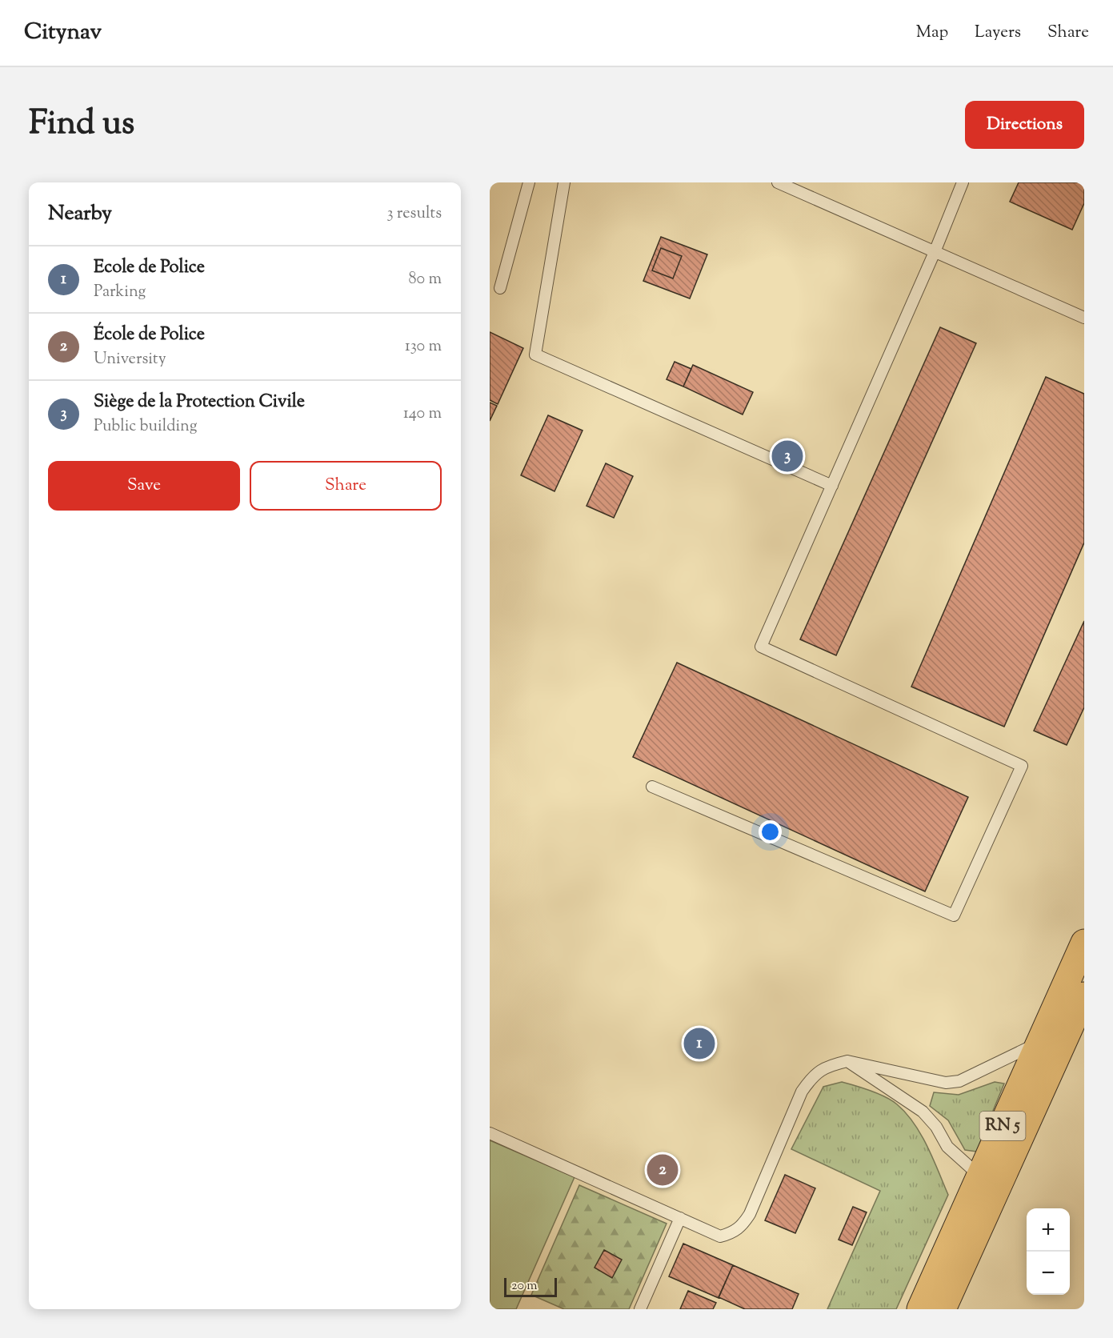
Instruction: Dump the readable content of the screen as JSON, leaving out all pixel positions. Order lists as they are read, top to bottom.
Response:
{
  "streets": {
    "highway": ["RN 5"]
  },
  "scale_bar": "20 m",
  "page": {
    "header": "Citynav",
    "nav": ["Map", "Layers", "Share"],
    "title": "Find us",
    "buttons": [
      "Directions",
      ["Save", "Share"]
    ],
    "heading": ["Nearby", "3 results"],
    "list": [
      {
        "mark": "1",
        "name": "Ecole de Police",
        "note": "Parking",
        "value": "80 m"
      },
      {
        "mark": "2",
        "name": "École de Police",
        "note": "University",
        "value": "130 m"
      },
      {
        "mark": "3",
        "name": "Siège de la Protection Civile",
        "note": "Public building",
        "value": "140 m"
      }
    ],
    "pins": ["3", "1", "2"],
    "map_buttons": ["+", "−"],
    "scale": "20 m"
  }
}
